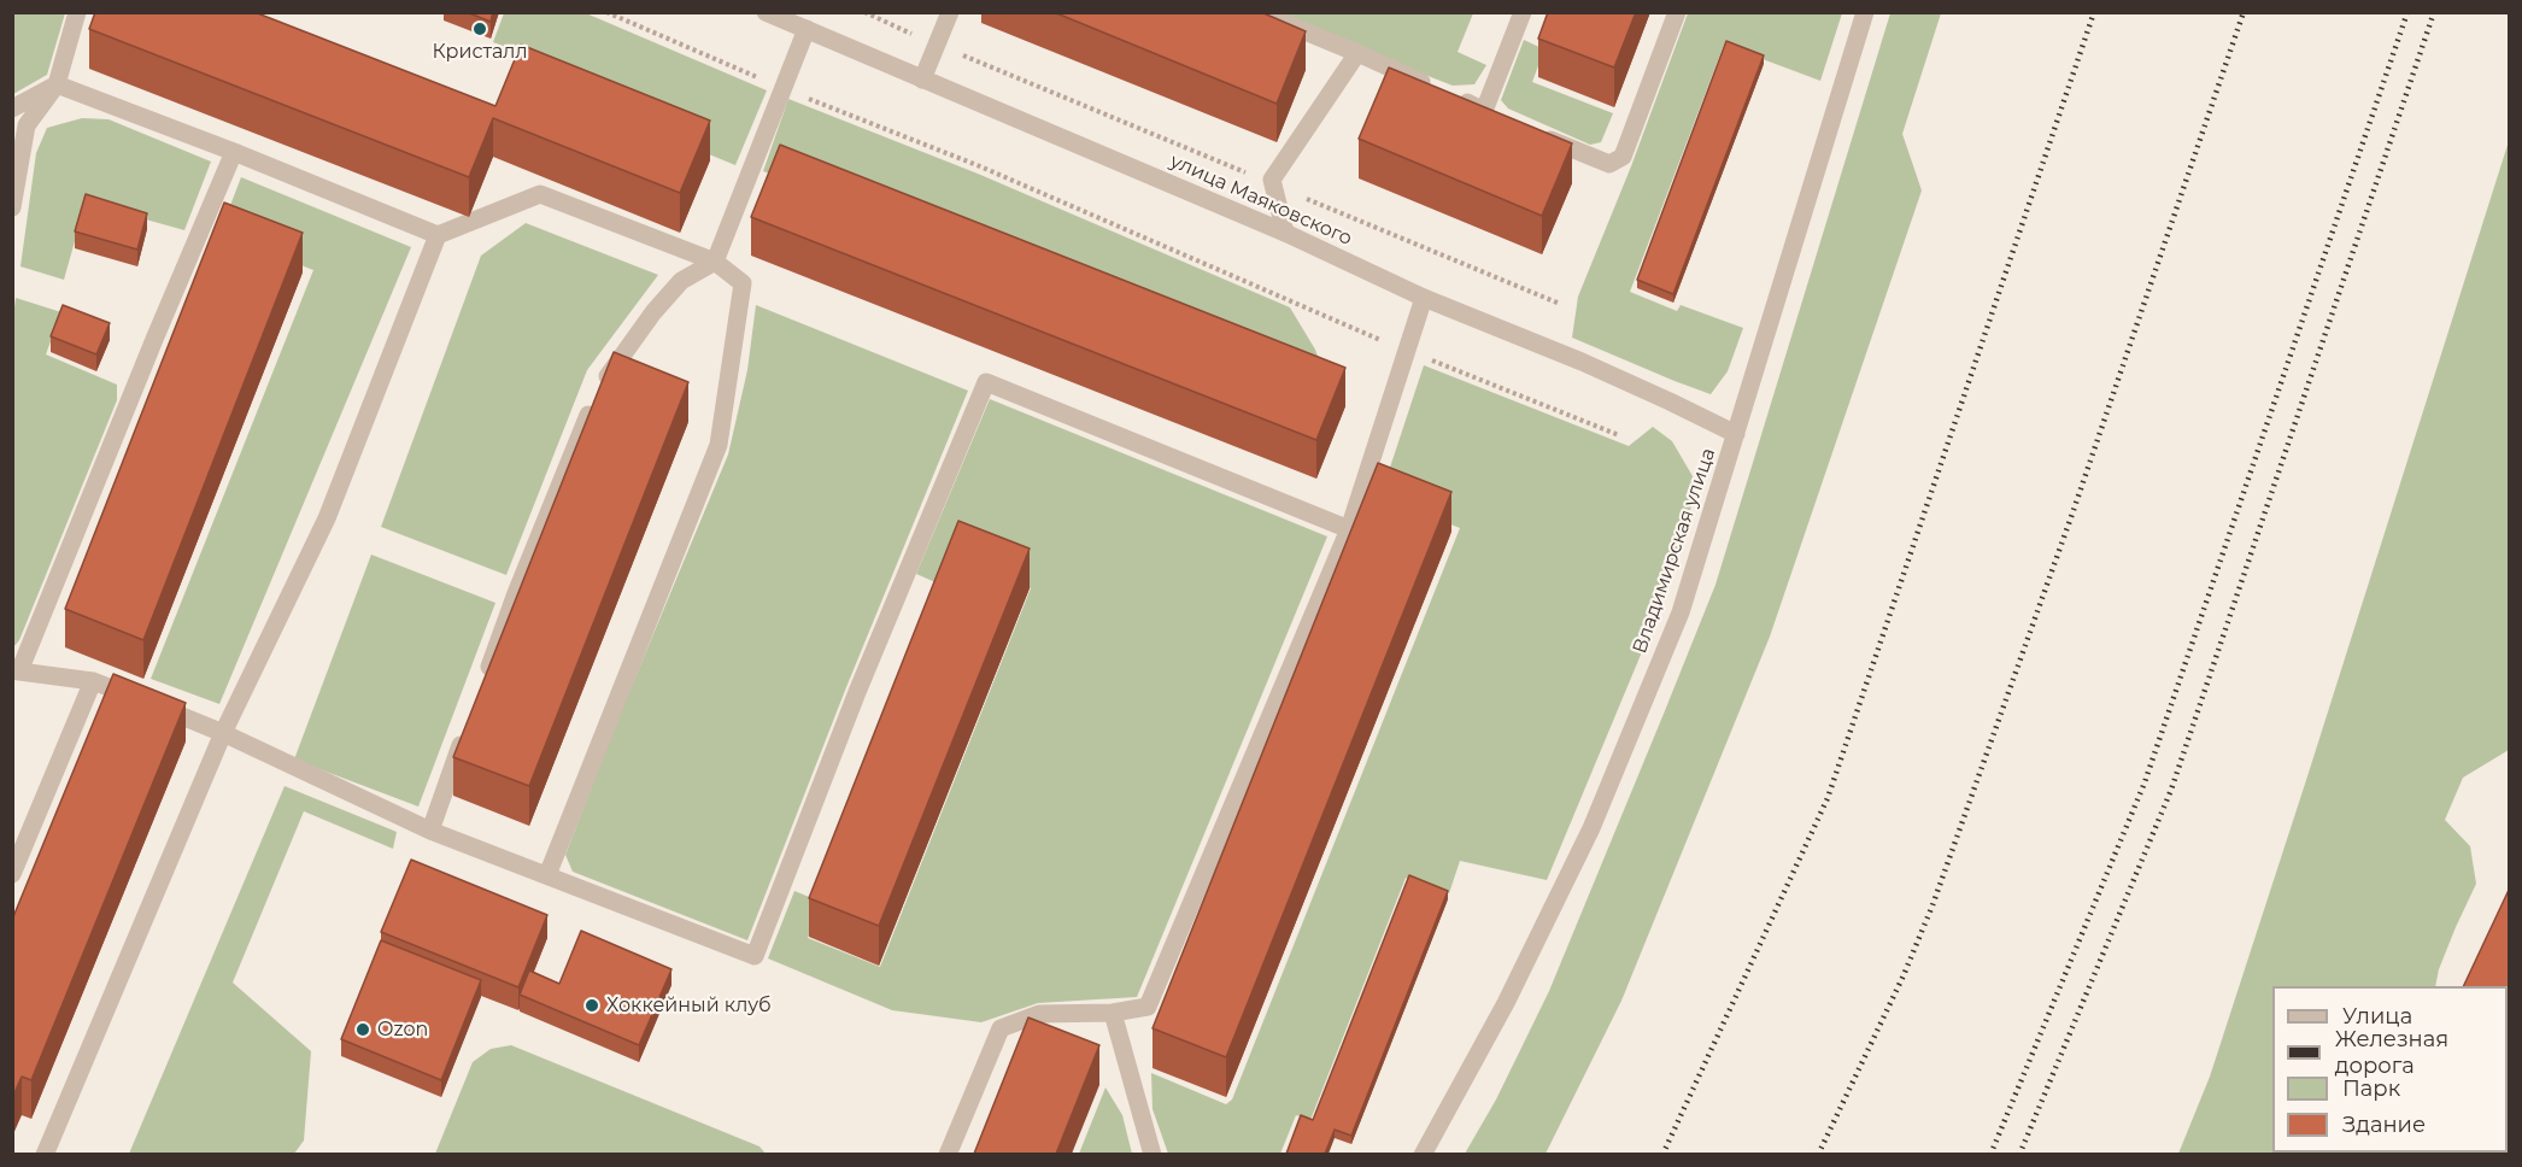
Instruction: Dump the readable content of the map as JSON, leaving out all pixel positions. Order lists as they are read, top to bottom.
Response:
{
  "streets": {
    "street": ["улица Маяковского", "Владимирская улица"]
  },
  "crossings": [
    ["улица Маяковского", "Владимирская улица"]
  ],
  "places": ["Кристалл", "Хоккейный клуб", "Ozon"],
  "legend": [
    "Улица",
    "Железная дорога",
    "Парк",
    "Здание"
  ]
}
